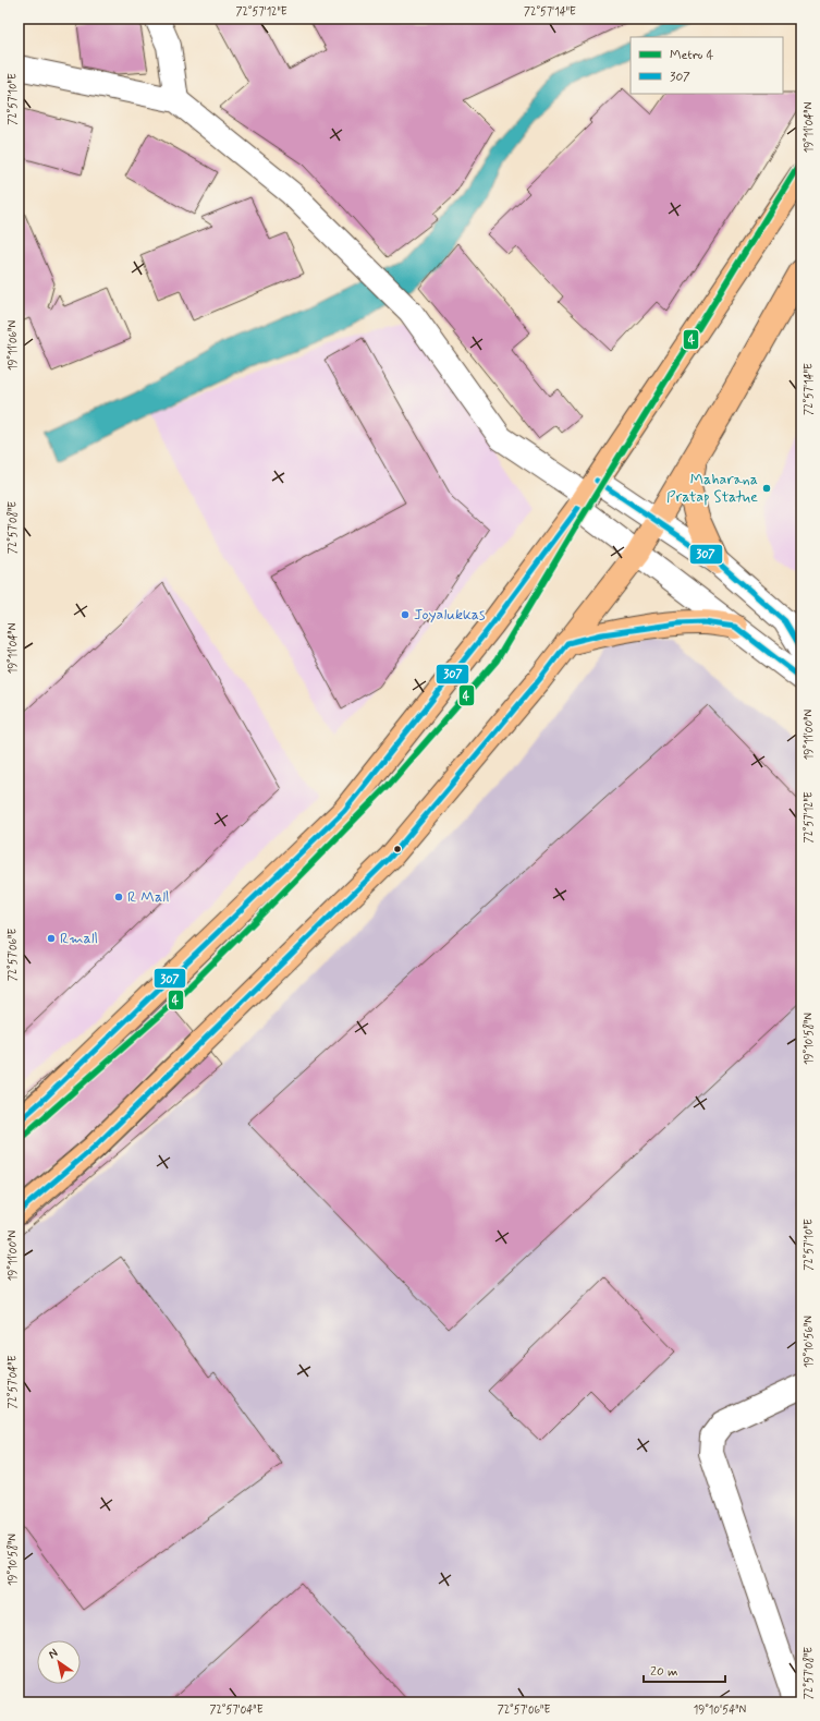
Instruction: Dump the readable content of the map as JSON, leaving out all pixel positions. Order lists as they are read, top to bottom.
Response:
{
  "places": [
    "Maharana Pratap Statue",
    "Joyalukkas",
    "R Mall",
    "Rmall"
  ],
  "lines": ["metro line 4", "transit line 307"],
  "legend": ["Metro 4", "307"],
  "scale_bar": "20 m",
  "north": "top left",
  "coordinates": [
    "72°57'12\"E",
    "72°57'14\"E",
    "72°57'10\"E",
    "19°11'04\"N",
    "19°11'06\"N",
    "72°57'08\"E",
    "19°11'00\"N",
    "72°57'06\"E",
    "19°10'58\"N",
    "19°10'56\"N",
    "72°57'04\"E",
    "19°10'54\"N"
  ]
}
